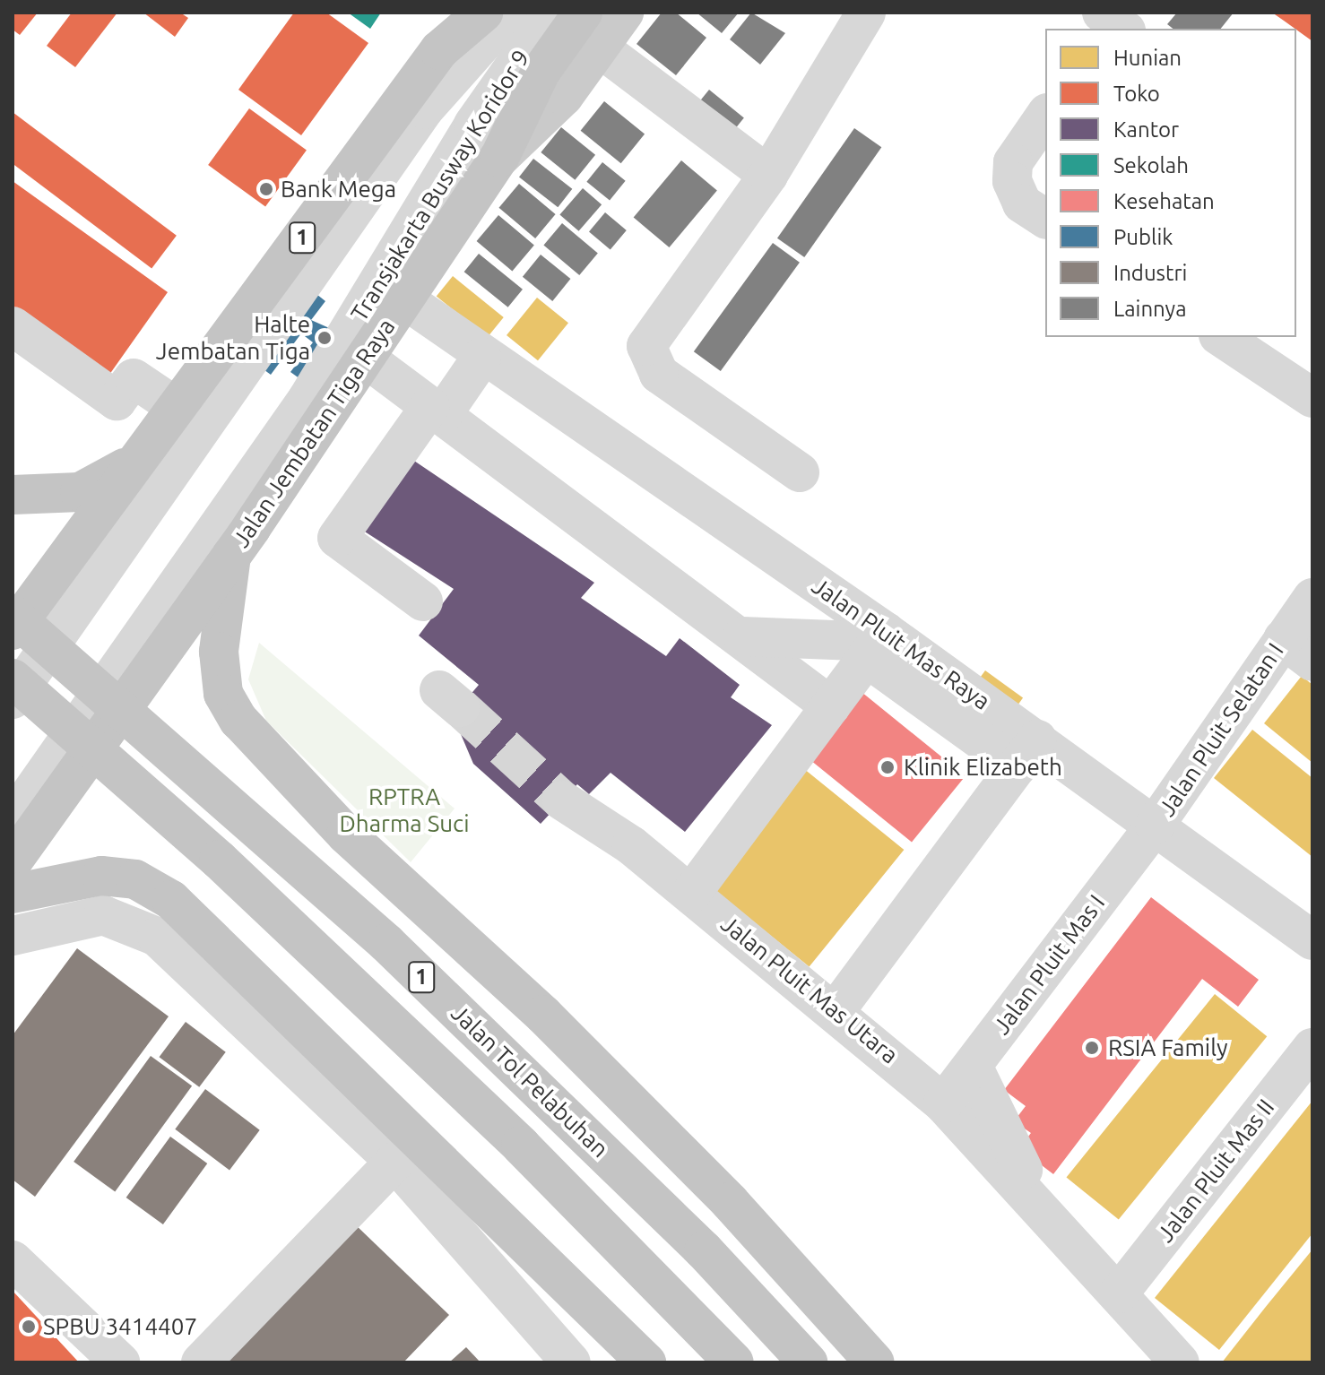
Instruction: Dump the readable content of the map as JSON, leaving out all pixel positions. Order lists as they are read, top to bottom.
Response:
{
  "streets": {
    "highway": ["1", "Jalan Jembatan Tiga Raya", "Jalan Tol Pelabuhan"],
    "street": [
      "Transjakarta Busway Koridor 9",
      "Jalan Pluit Mas Raya",
      "Jalan Pluit Selatan I",
      "Jalan Pluit Mas I",
      "Jalan Pluit Mas Utara",
      "Jalan Pluit Mas II"
    ]
  },
  "crossings": [
    ["Jalan Jembatan Tiga Raya", "Jalan Pluit Mas Raya"],
    ["Jalan Pluit Mas Raya", "Jalan Pluit Selatan I"],
    ["Jalan Pluit Mas Raya", "Jalan Pluit Mas I"],
    ["Jalan Pluit Selatan I", "Jalan Pluit Mas I"],
    ["Jalan Pluit Mas I", "Jalan Pluit Mas Utara"],
    ["Jalan Pluit Mas Utara", "Jalan Pluit Mas II"]
  ],
  "parks": ["RPTRA Dharma Suci"],
  "places": [
    "Bank Mega",
    "Halte Jembatan Tiga",
    "Klinik Elizabeth",
    "RSIA Family",
    "SPBU 3414407"
  ],
  "legend": [
    "Hunian",
    "Toko",
    "Kantor",
    "Sekolah",
    "Kesehatan",
    "Publik",
    "Industri",
    "Lainnya"
  ]
}
